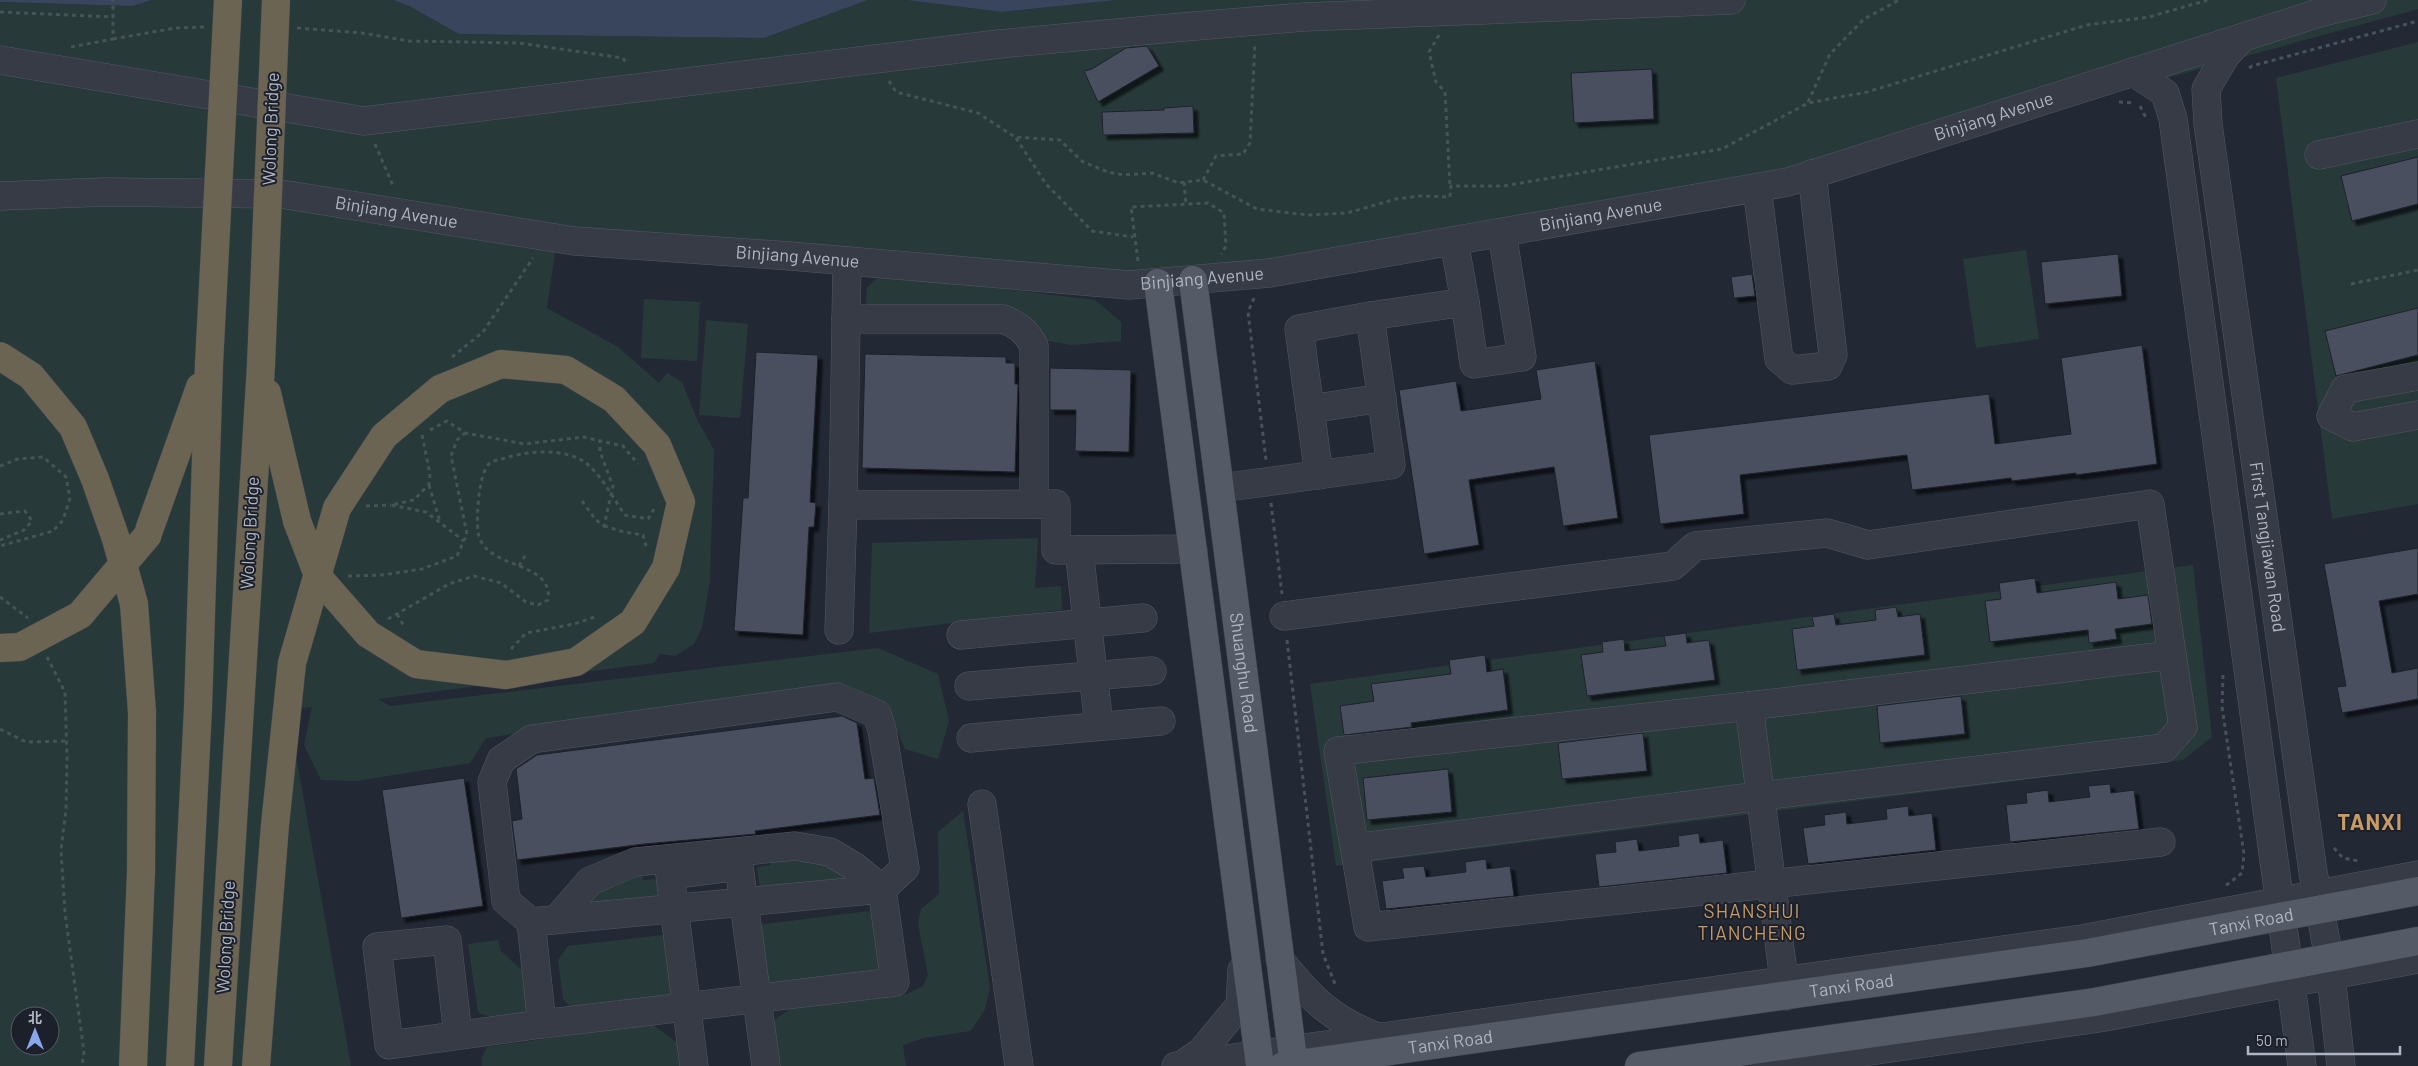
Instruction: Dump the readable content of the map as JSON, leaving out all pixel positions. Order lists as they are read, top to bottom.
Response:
{
  "streets": {
    "highway": ["Wolong Bridge"],
    "main road": ["Shuanghu Road", "Tanxi Road"],
    "street": ["Binjiang Avenue", "First Tangjiawan Road"]
  },
  "crossings": [
    ["Binjiang Avenue", "First Tangjiawan Road"],
    ["Binjiang Avenue", "Shuanghu Road"],
    ["First Tangjiawan Road", "Tanxi Road"],
    ["Shuanghu Road", "Tanxi Road"]
  ],
  "districts": ["TANXI", "SHANSHUI TIANCHENG"],
  "scale_bar": "50 m",
  "north": "top"
}
